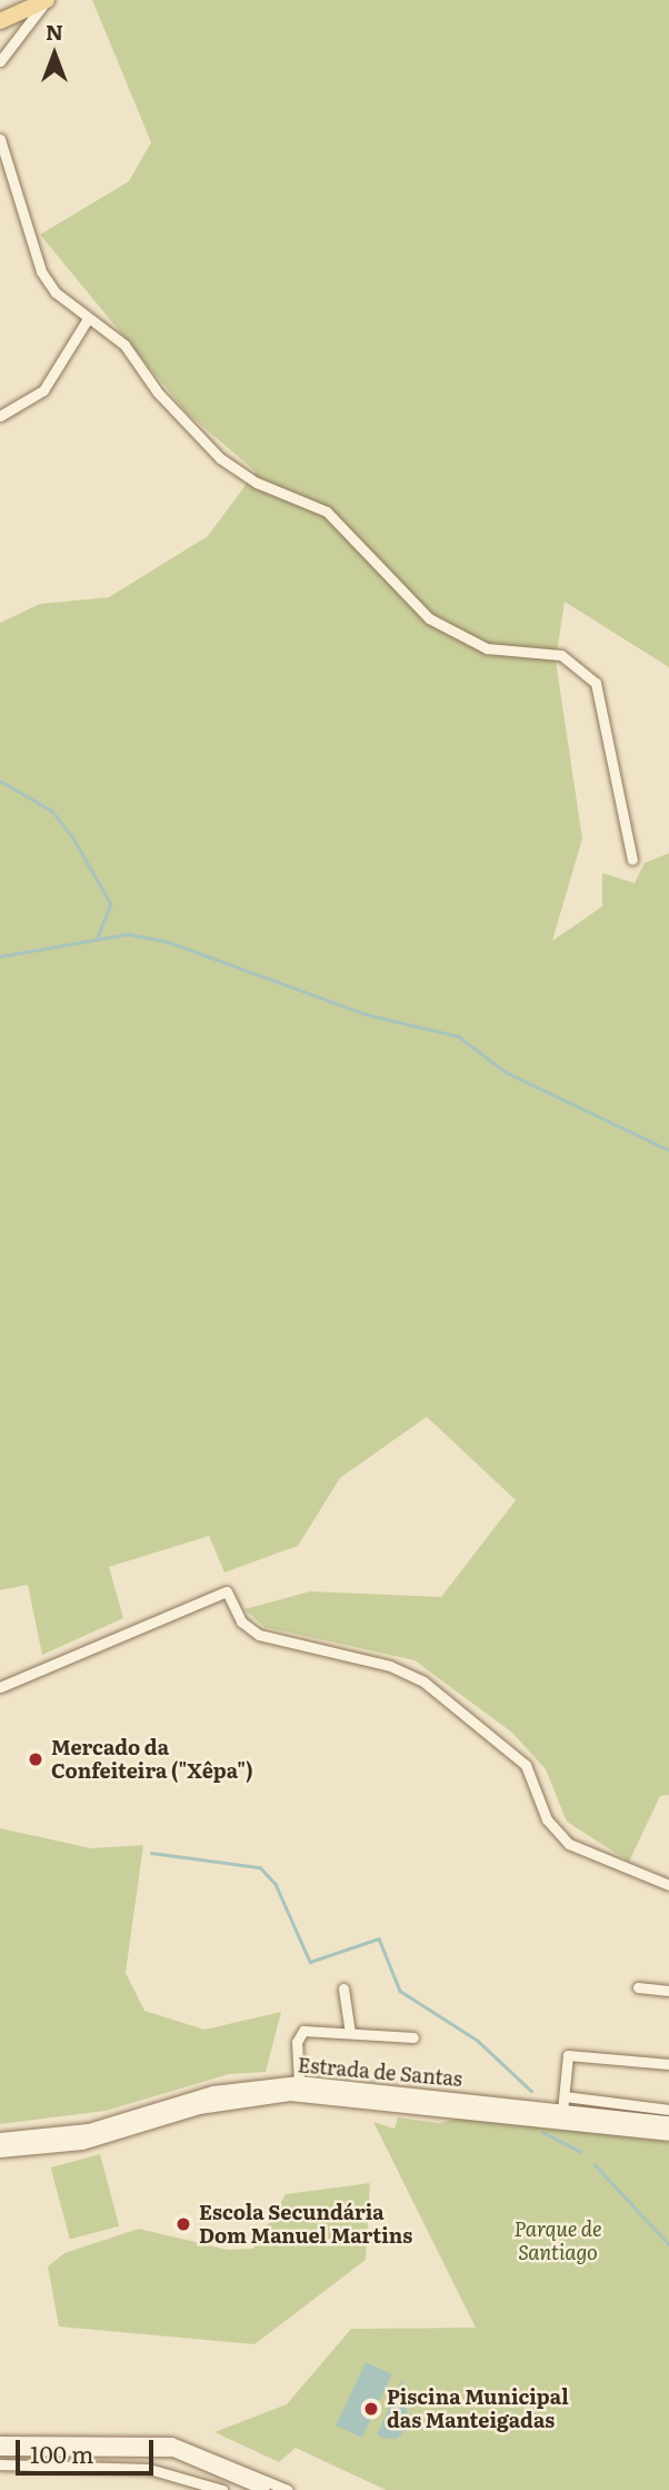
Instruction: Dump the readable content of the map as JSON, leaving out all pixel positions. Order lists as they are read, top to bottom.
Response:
{
  "streets": {
    "main road": ["Estrada de Santas"]
  },
  "parks": ["Parque de Santiago"],
  "places": ["Mercado da Confeiteira (\"Xêpa\")", "Escola Secundária Dom Manuel Martins", "Piscina Municipal das Manteigadas"],
  "scale_bar": "100 m",
  "north": "top"
}
